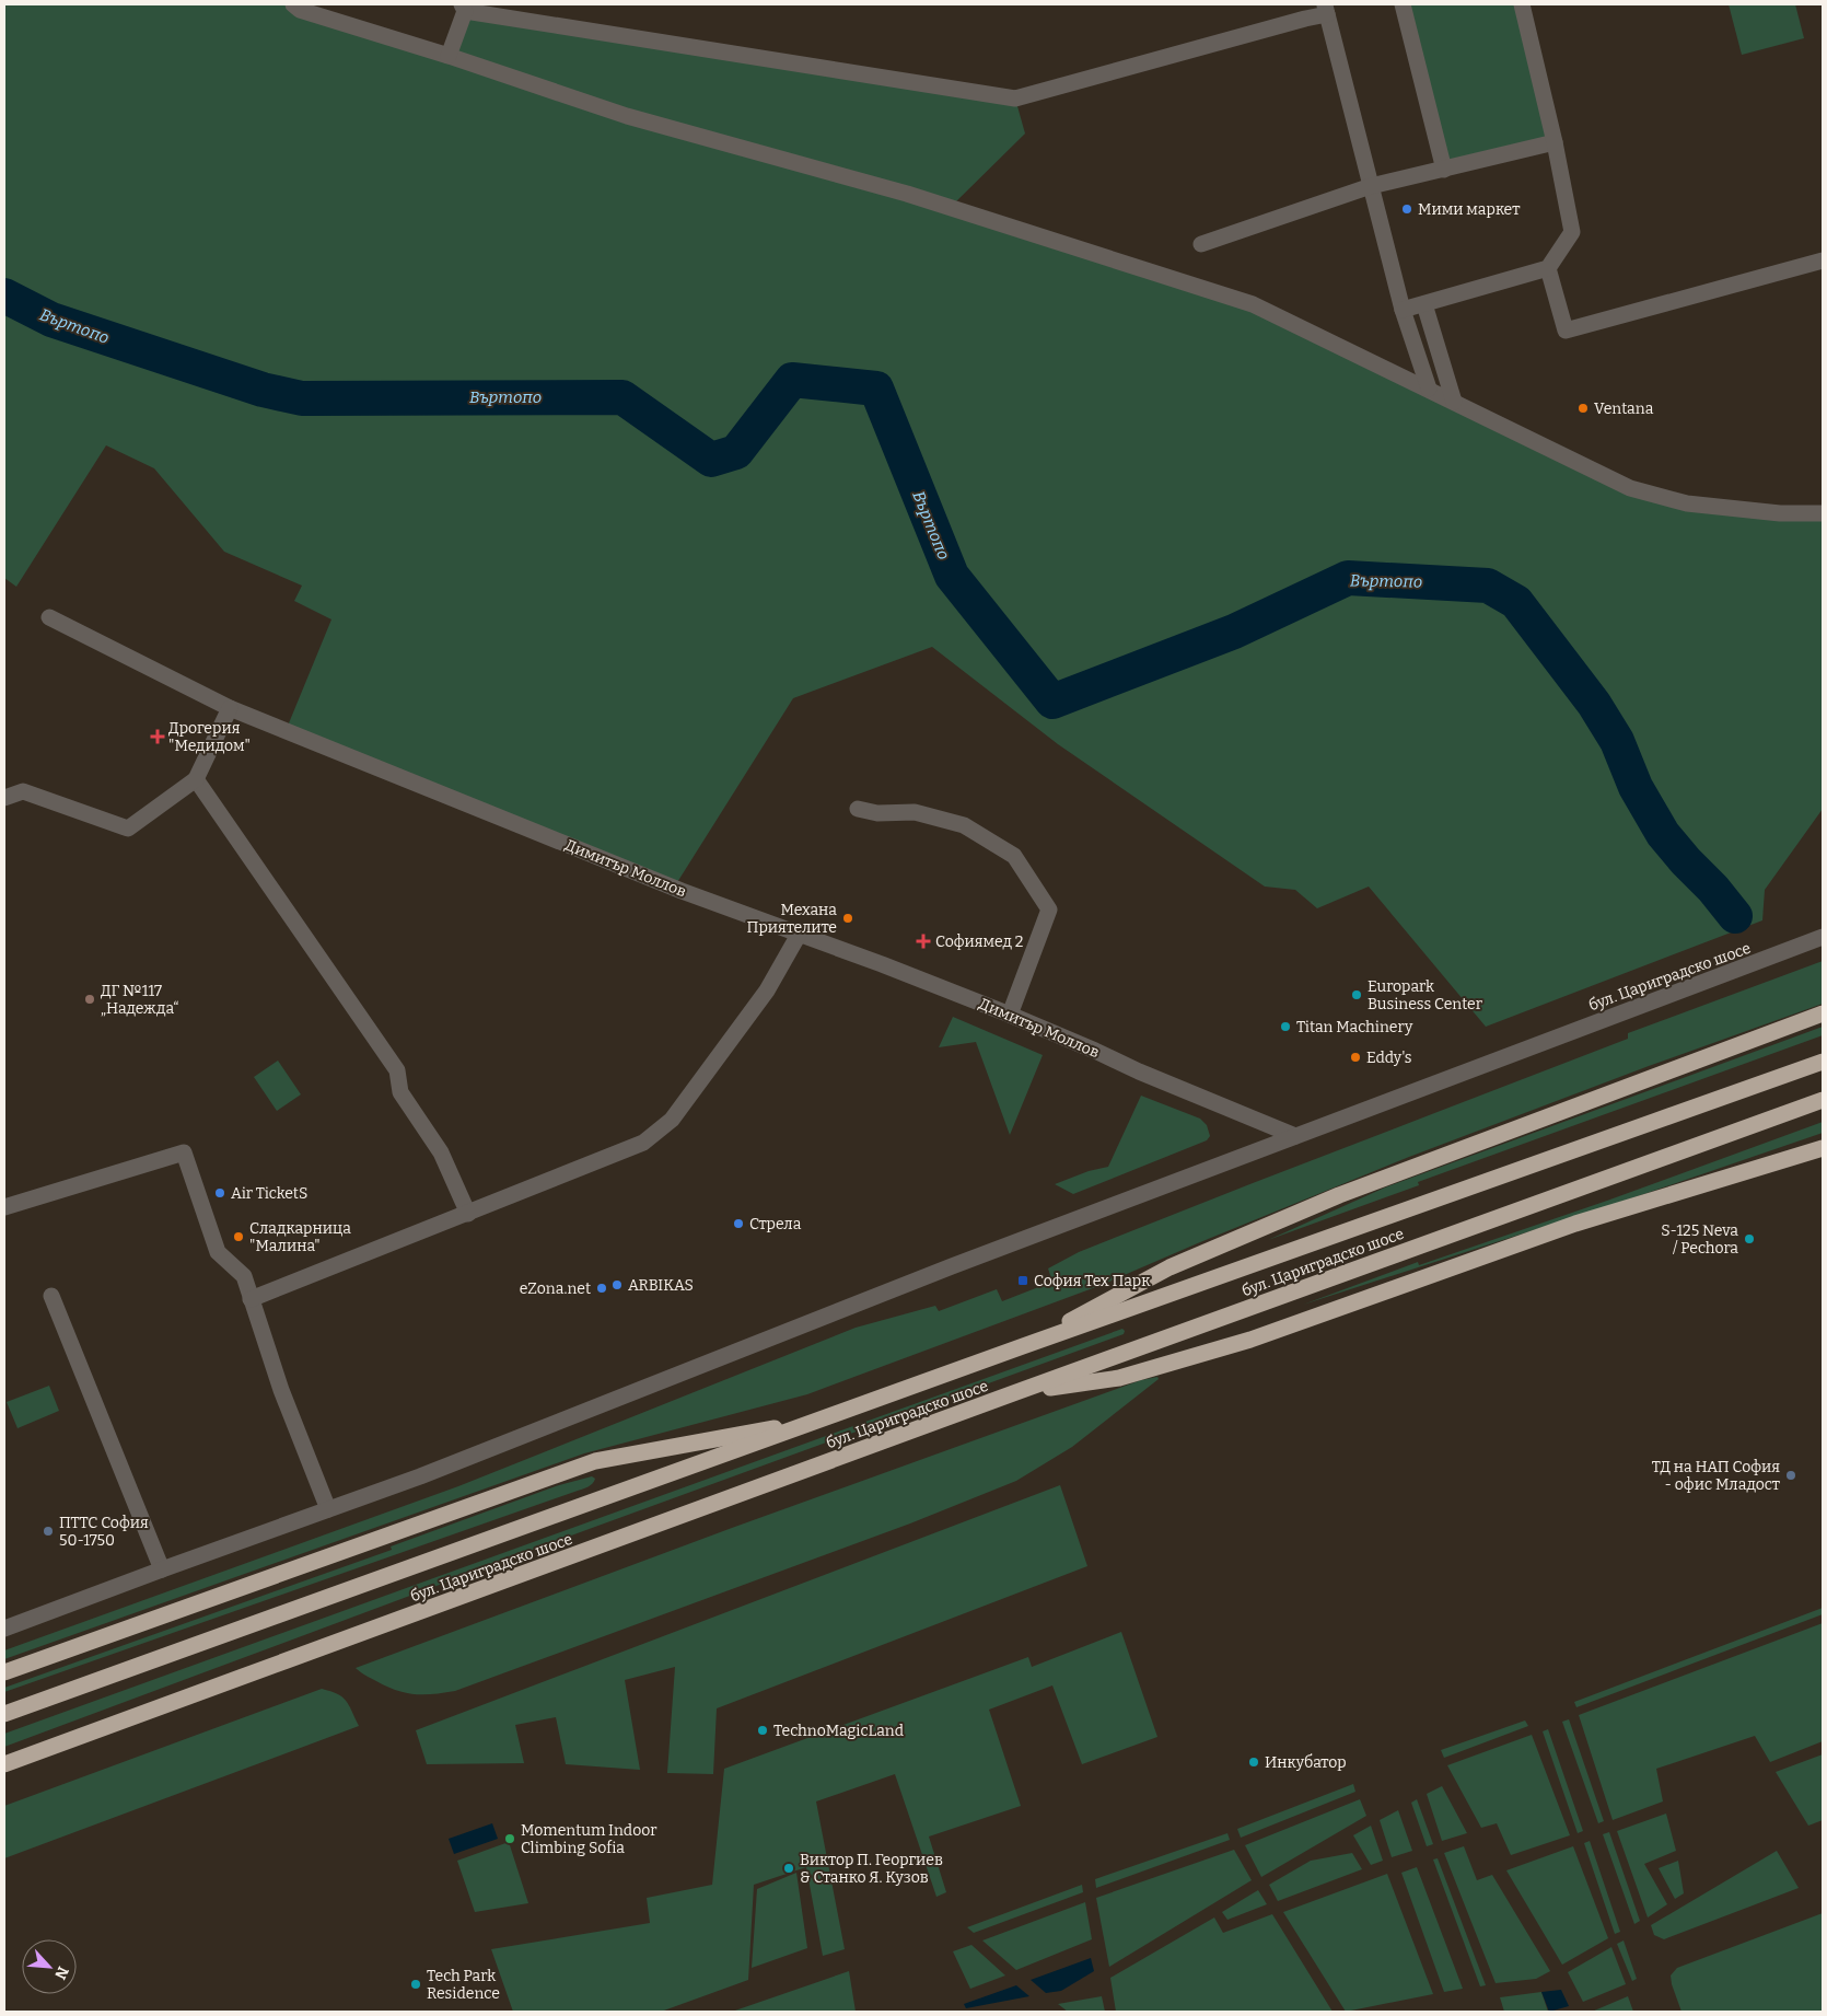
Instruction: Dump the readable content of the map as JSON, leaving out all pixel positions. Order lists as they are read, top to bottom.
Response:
{
  "streets": {
    "highway": ["бул. Цариградско шосе"],
    "street": ["Димитър Моллов"]
  },
  "crossings": [
    ["Димитър Моллов", "бул. Цариградско шосе"]
  ],
  "water": ["Въртопо"],
  "places": {
    "other": [
      "Мими маркет",
      "Ventana",
      "Механа Приятелите",
      "Europark Business Center",
      "ДГ №117 „Надежда“",
      "Titan Machinery",
      "Eddy's",
      "Air TicketS",
      "Стрела",
      "Сладкарница \"Малина\"",
      "S-125 Neva / Pechora",
      "ARBIKAS",
      "eZona.net",
      "ТД на НАП София - офис Младост",
      "ПТТС София 50-1750",
      "TechnoMagicLand",
      "Инкубатор",
      "Momentum Indoor Climbing Sofia",
      "Виктор П. Георгиев & Станко Я. Кузов",
      "Tech Park Residence"
    ],
    "health": ["Дрогерия \"Медидом\"", "Софиямед 2"],
    "transit": ["София Тех Парк"]
  },
  "north": "bottom right"
}
